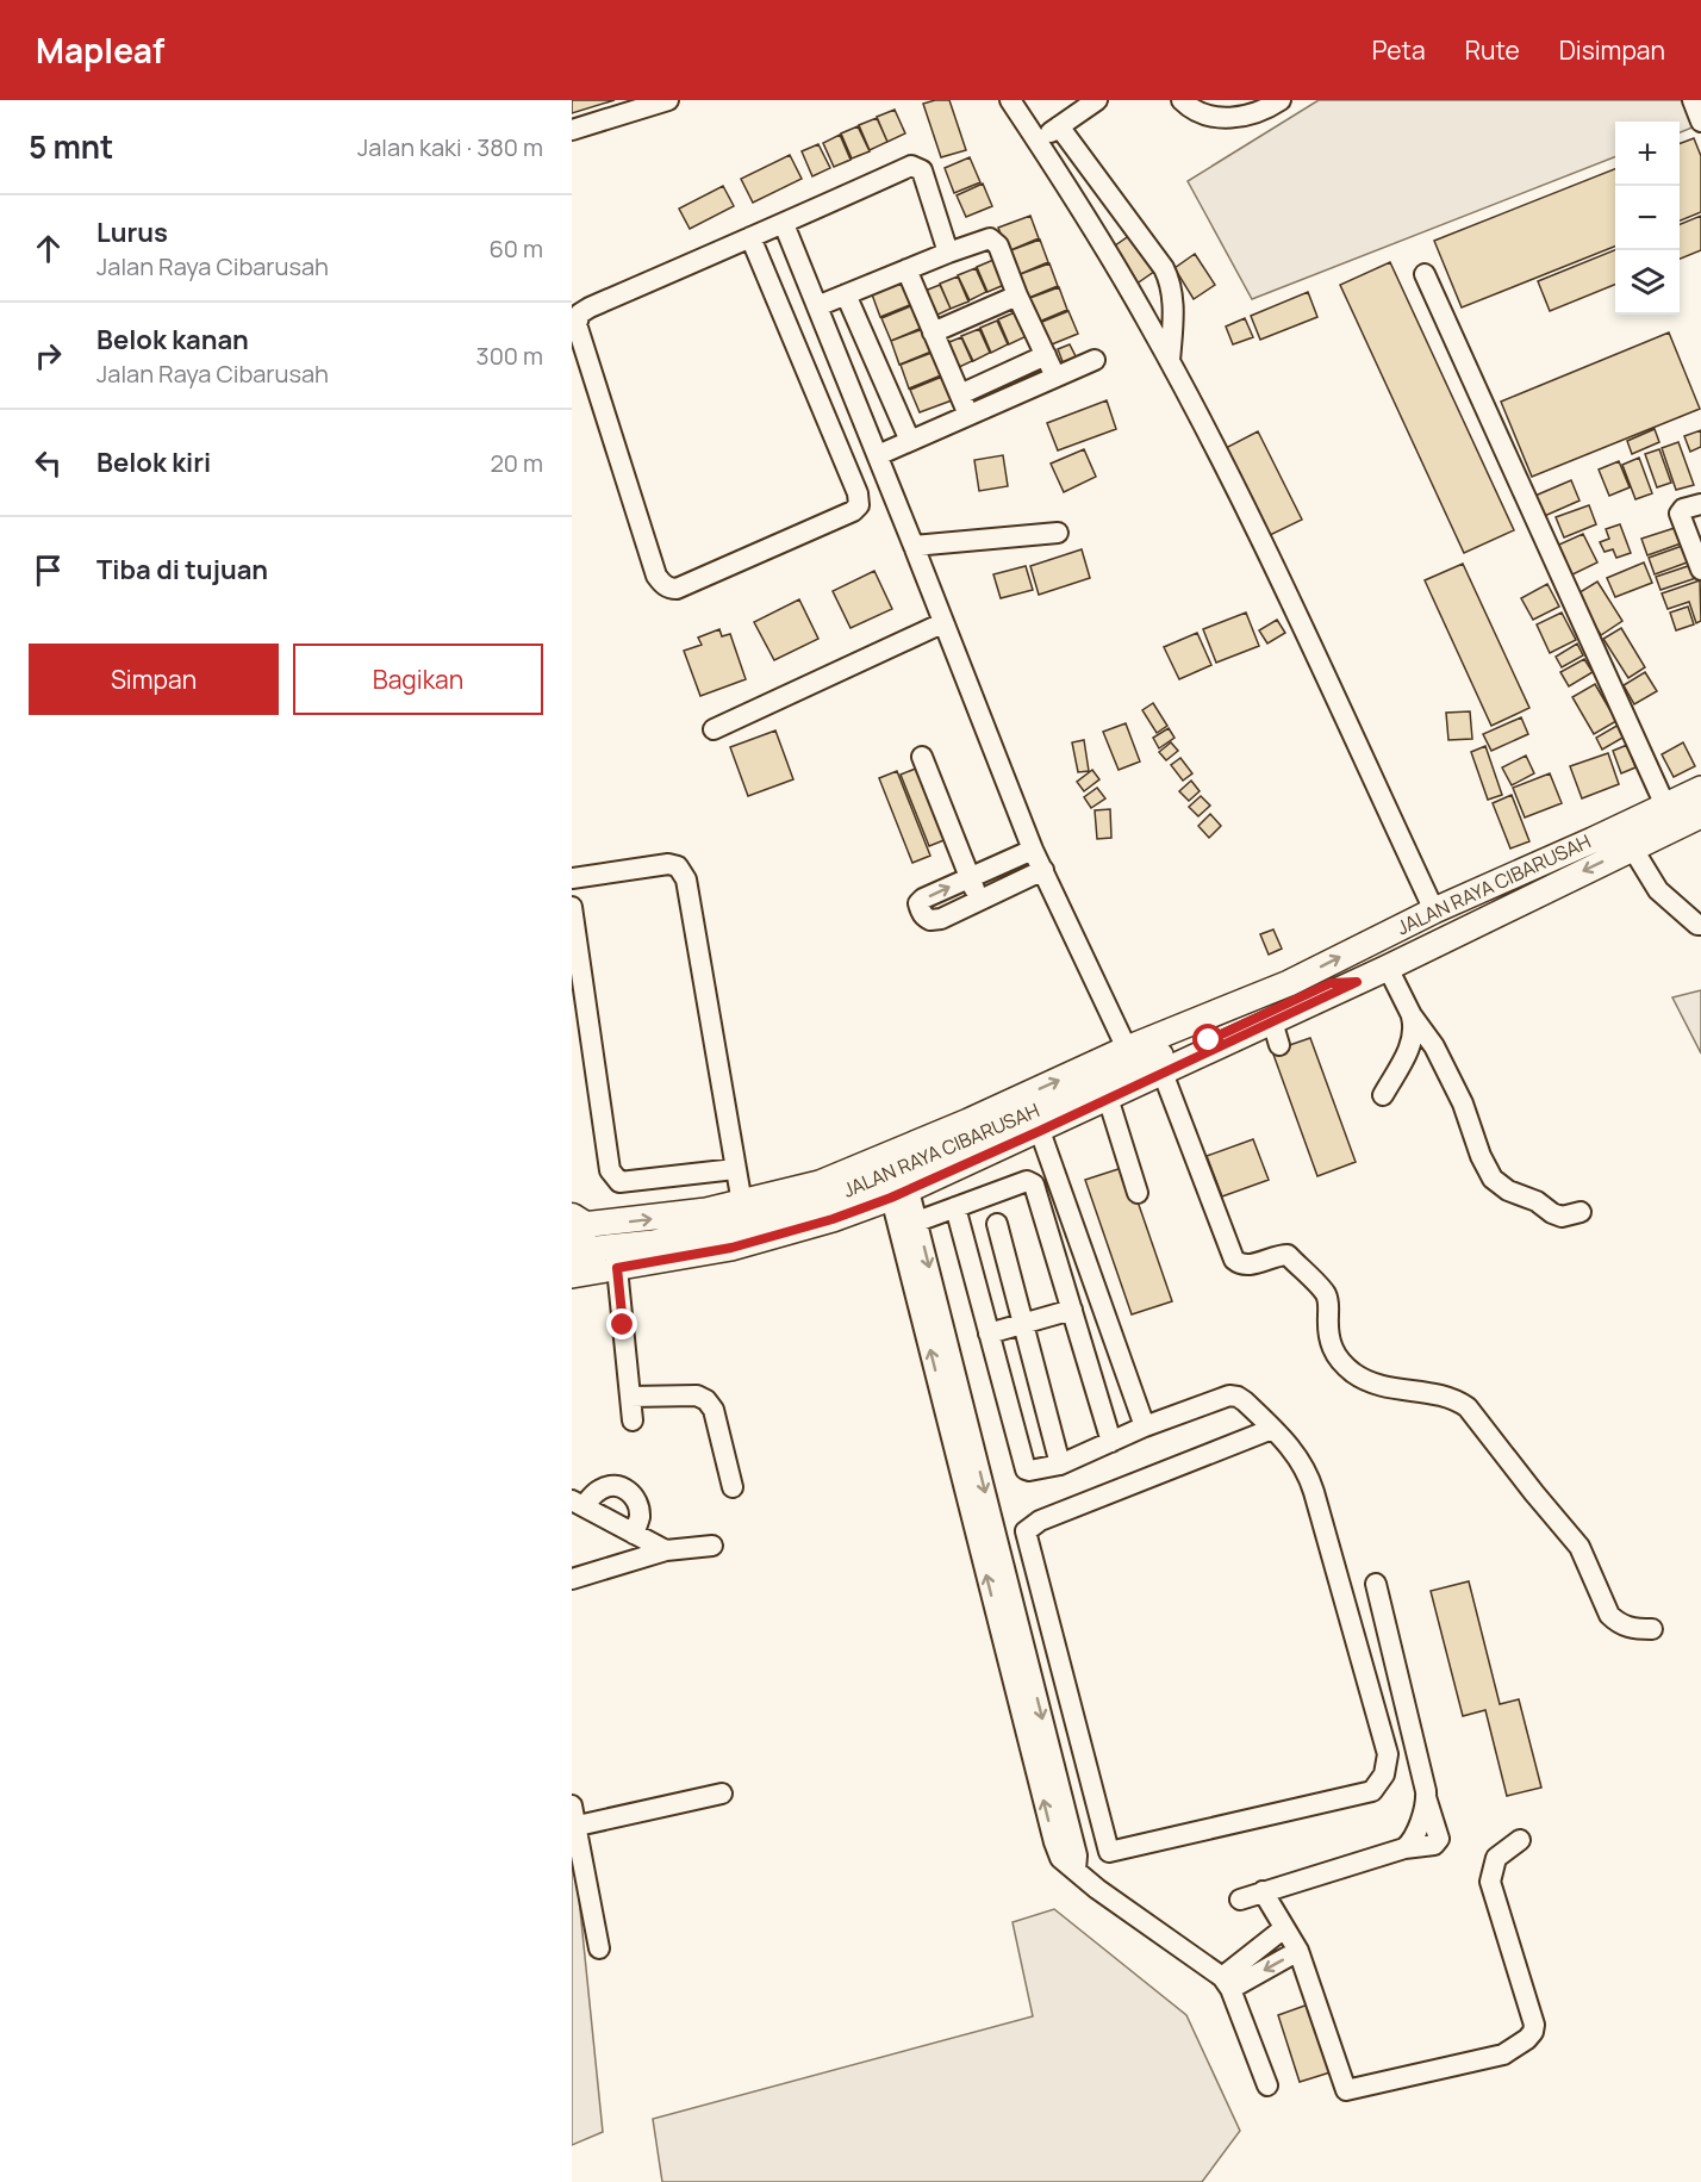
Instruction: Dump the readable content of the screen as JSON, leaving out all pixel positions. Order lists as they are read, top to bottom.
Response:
{
  "streets": {
    "main road": ["JALAN RAYA CIBARUSAH"]
  },
  "page": {
    "header": "Mapleaf",
    "nav": ["Peta", "Rute", "Disimpan"],
    "heading": ["5 mnt", "Jalan kaki · 380 m"],
    "map_buttons": ["+", "−"],
    "list": [
      ["Lurus", "Jalan Raya Cibarusah", "60 m"],
      ["Belok kanan", "Jalan Raya Cibarusah", "300 m"],
      ["Belok kiri", "20 m"],
      "Tiba di tujuan"
    ],
    "buttons": ["Simpan", "Bagikan"]
  }
}
